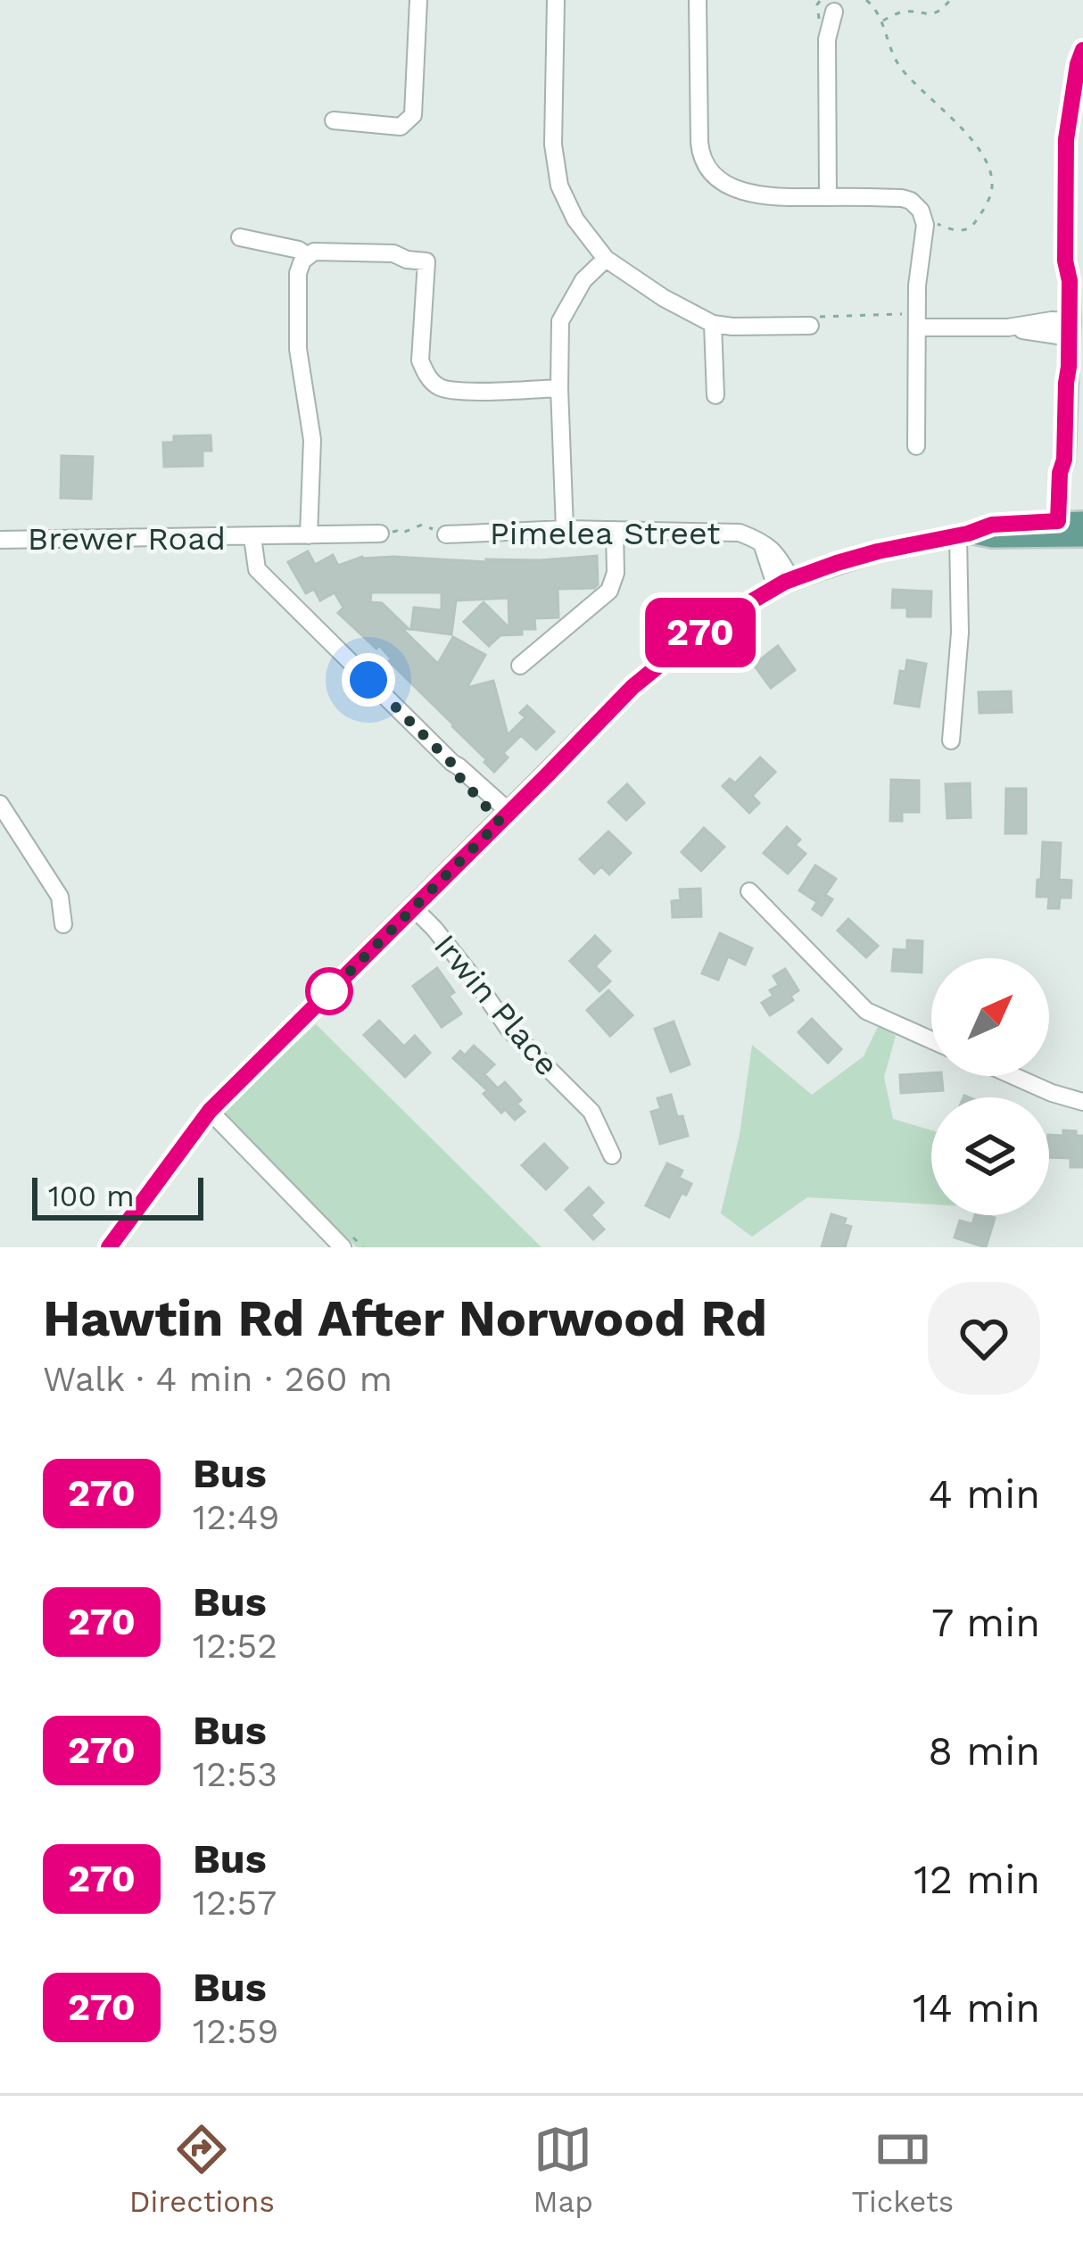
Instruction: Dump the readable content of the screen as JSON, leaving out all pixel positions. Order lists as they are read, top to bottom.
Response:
{
  "streets": {
    "street": ["Pimelea Street", "Brewer Road", "Irwin Place"]
  },
  "lines": ["bus line 270"],
  "scale_bar": "100 m",
  "north": "top right",
  "page": {
    "on_map": "270",
    "scale": "100 m",
    "heading": ["Hawtin Rd After Norwood Rd", "Walk · 4 min · 260 m"],
    "list": [
      {
        "mark": "270",
        "name": "Bus",
        "note": "12:49",
        "value": "4 min"
      },
      {
        "mark": "270",
        "name": "Bus",
        "note": "12:52",
        "value": "7 min"
      },
      {
        "mark": "270",
        "name": "Bus",
        "note": "12:53",
        "value": "8 min"
      },
      {
        "mark": "270",
        "name": "Bus",
        "note": "12:57",
        "value": "12 min"
      },
      {
        "mark": "270",
        "name": "Bus",
        "note": "12:59",
        "value": "14 min"
      }
    ],
    "tabs": ["Directions", "Map", "Tickets"]
  }
}
